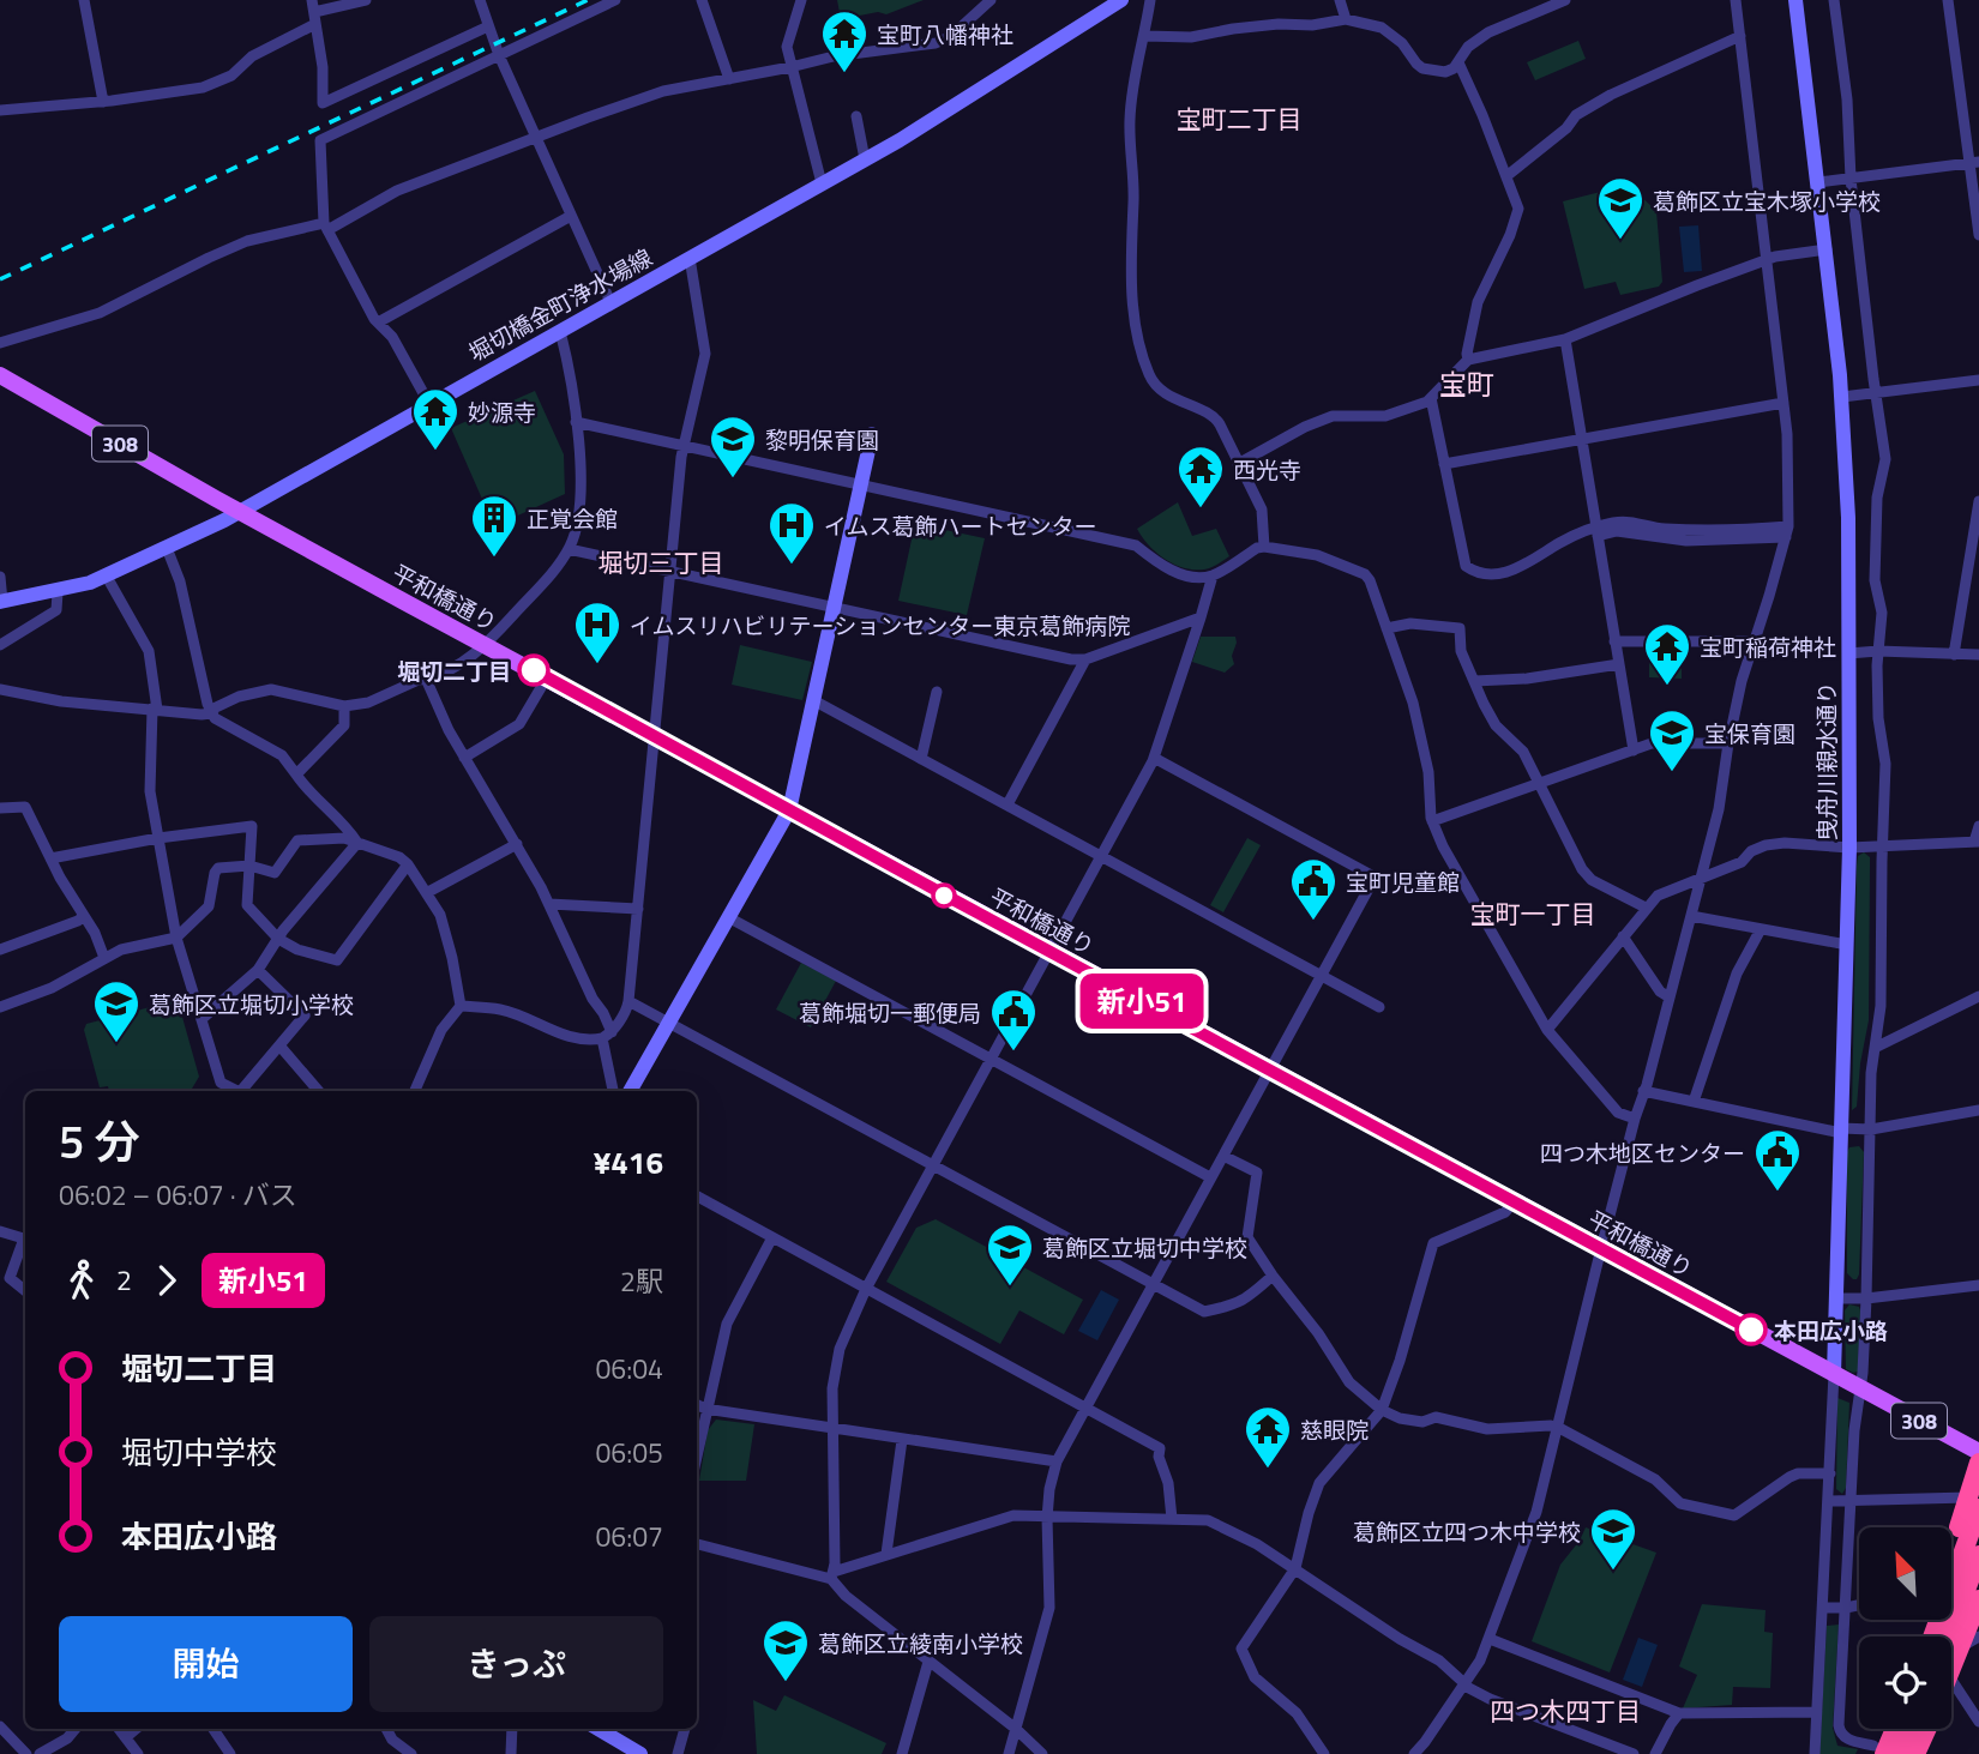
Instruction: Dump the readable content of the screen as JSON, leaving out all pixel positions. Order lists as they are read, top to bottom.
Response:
{
  "streets": {
    "main road": ["308", "平和橋通り"],
    "street": ["堀切橋金町浄水場線", "曳舟川親水通り"]
  },
  "crossings": [
    ["堀切橋金町浄水場線", "平和橋通り"],
    ["平和橋通り", "曳舟川親水通り"]
  ],
  "districts": [
    "宝町二丁目",
    "宝町",
    "堀切三丁目",
    "宝町一丁目",
    "四つ木四丁目"
  ],
  "places": {
    "temple": [
      "宝町八幡神社",
      "妙源寺",
      "西光寺",
      "宝町稲荷神社",
      "慈眼院"
    ],
    "school or university": [
      "葛飾区立宝木塚小学校",
      "黎明保育園",
      "宝保育園",
      "葛飾区立堀切小学校",
      "葛飾区立堀切中学校",
      "葛飾区立四つ木中学校",
      "葛飾区立綾南小学校"
    ],
    "building": ["正覚会館"],
    "hospital": ["イムス葛飾ハートセンター", "イムスリハビリテーションセンター東京葛飾病院"],
    "other": ["堀切二丁目", "本田広小路"],
    "public building": ["宝町児童館", "葛飾堀切一郵便局", "四つ木地区センター"]
  },
  "lines": ["bus line 新小51"],
  "north": "top left",
  "page": {
    "on_map": "新小51",
    "heading": ["5 分", "06:02 – 06:07 · バス", "¥416"],
    "legs": ["2", "新小51", "2駅"],
    "list": [
      {
        "name": "堀切二丁目",
        "value": "06:04"
      },
      {
        "name": "堀切中学校",
        "value": "06:05"
      },
      {
        "name": "本田広小路",
        "value": "06:07"
      }
    ],
    "buttons": ["開始", "きっぷ"]
  }
}
